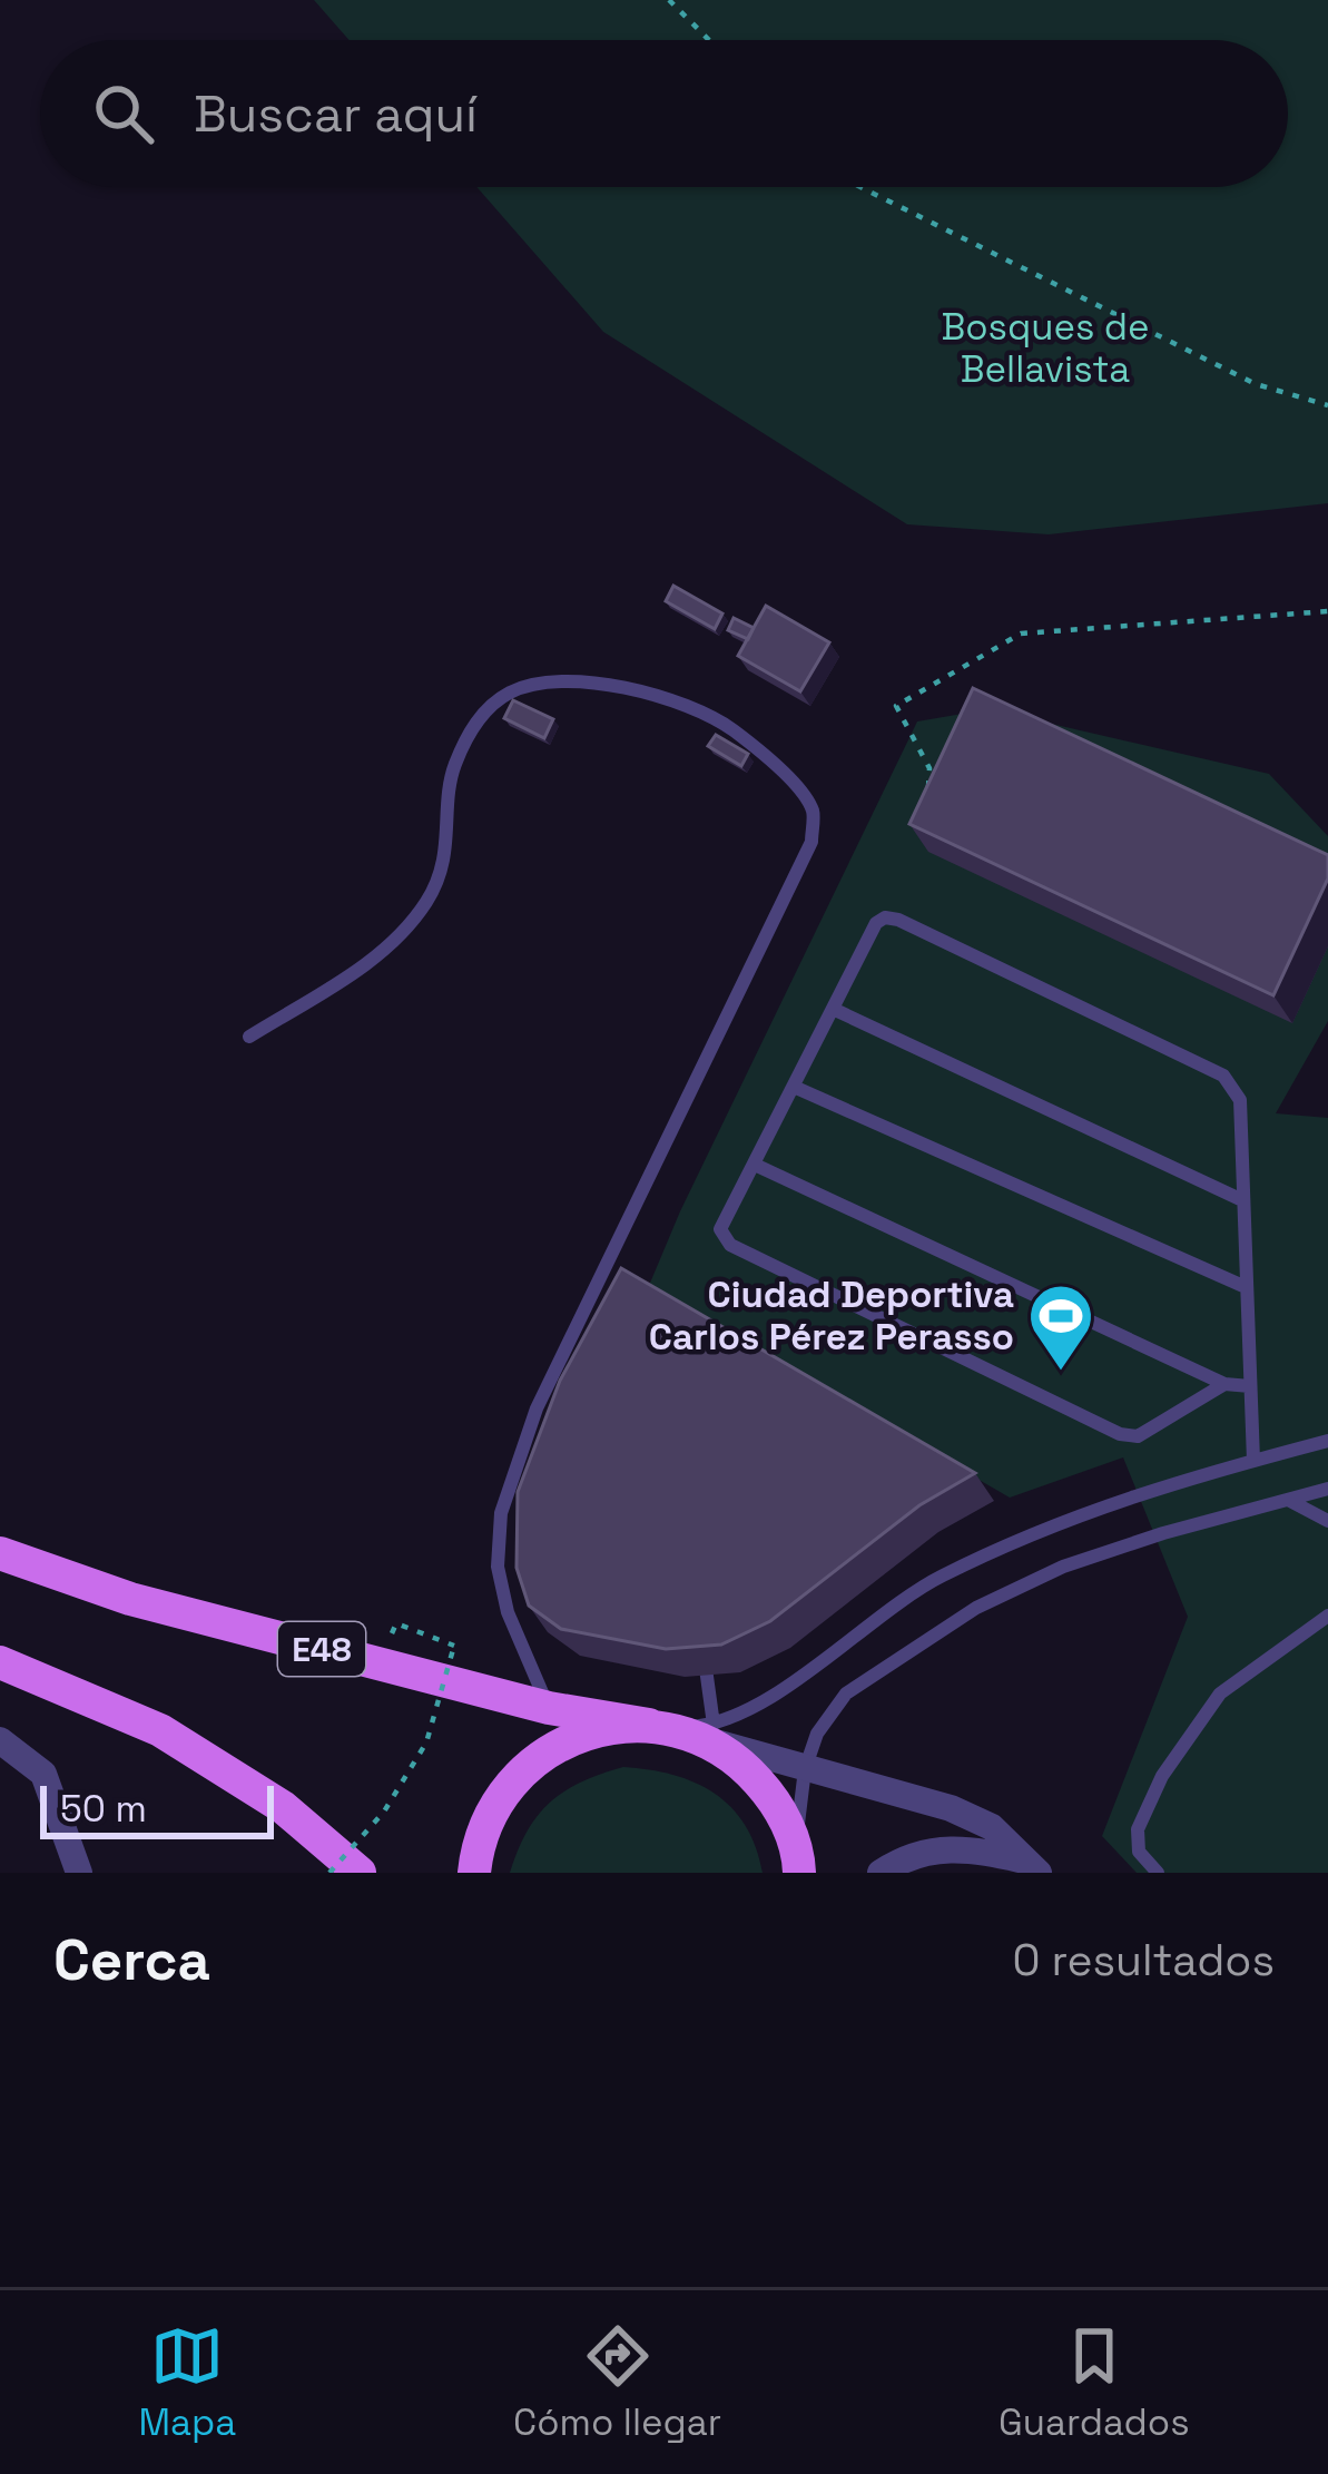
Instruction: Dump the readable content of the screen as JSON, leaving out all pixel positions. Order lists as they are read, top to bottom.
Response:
{
  "streets": {
    "main road": ["E48"]
  },
  "parks": ["Bosques de Bellavista"],
  "places": {
    "sports": ["Ciudad Deportiva Carlos Pérez Perasso"]
  },
  "scale_bar": "50 m",
  "page": {
    "search": "Buscar aquí",
    "scale": "50 m",
    "heading": ["Cerca", "0 resultados"],
    "nav": ["Mapa", "Cómo llegar", "Guardados"]
  }
}
